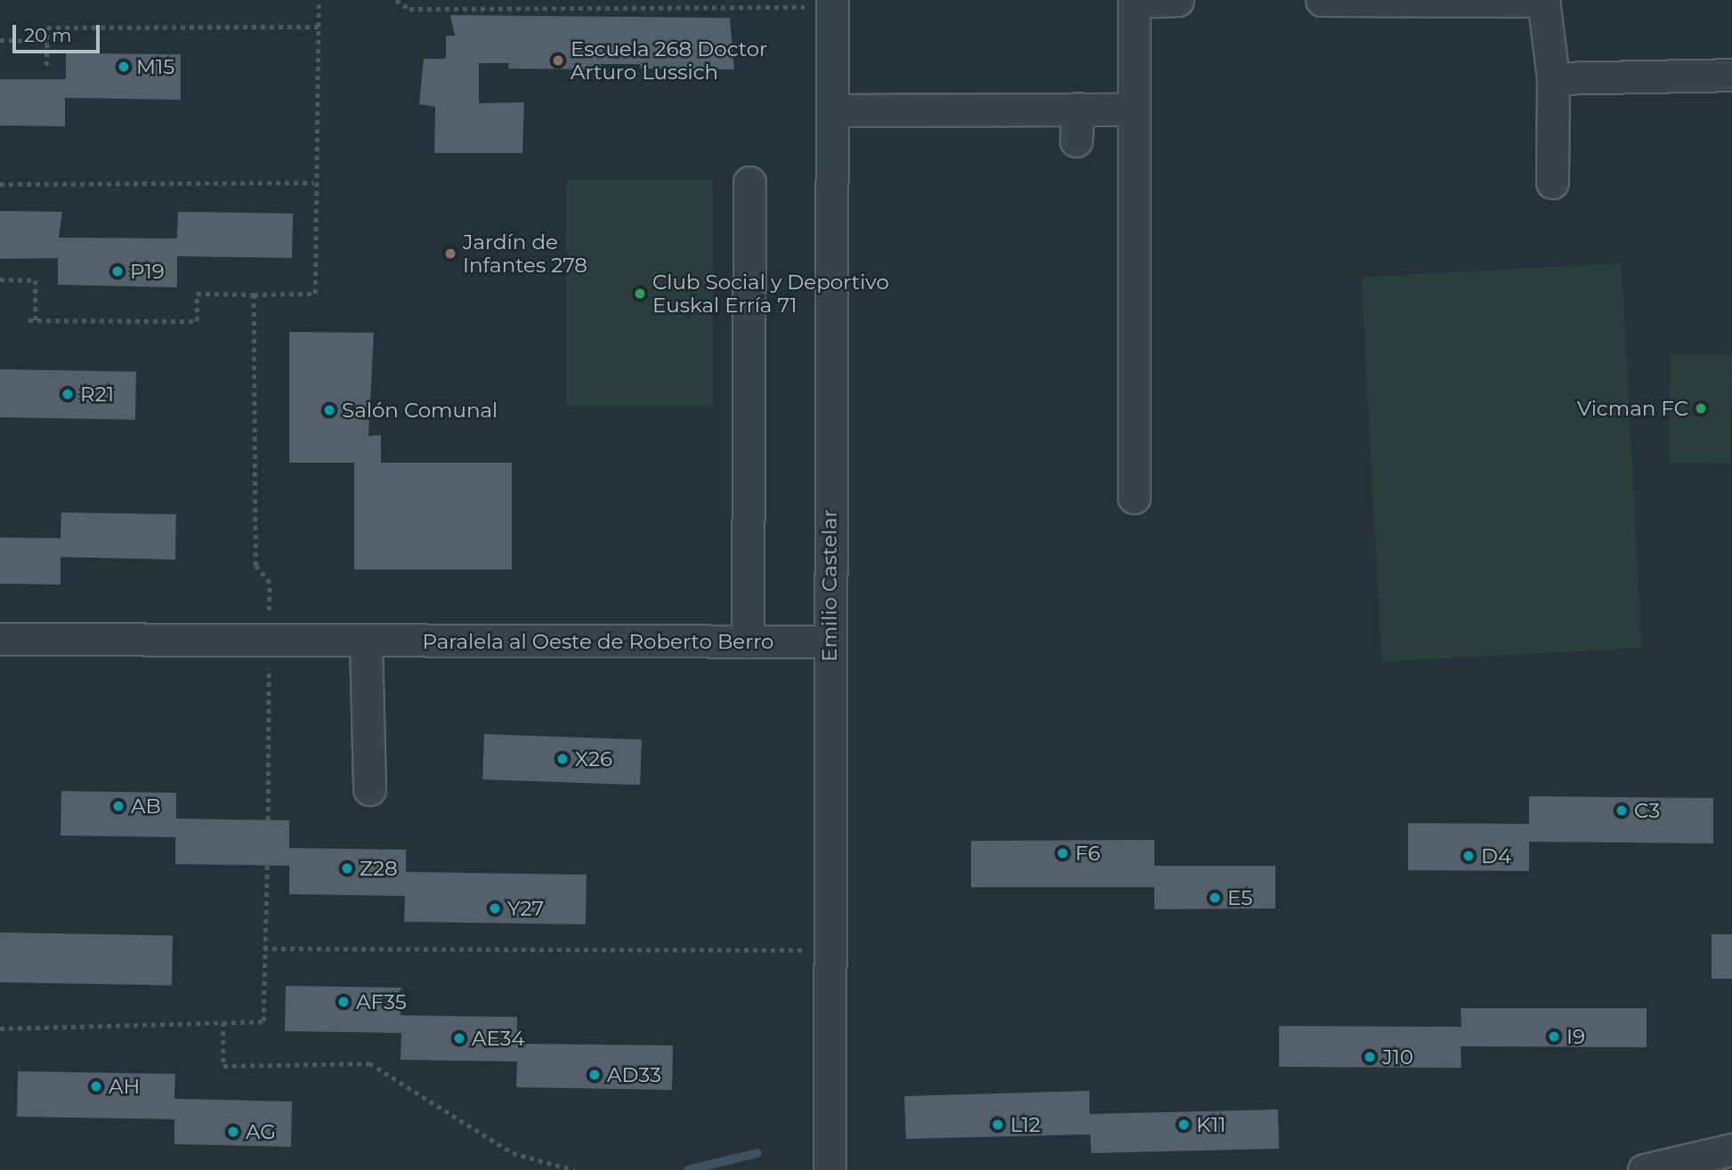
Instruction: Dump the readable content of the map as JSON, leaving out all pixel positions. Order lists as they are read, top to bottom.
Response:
{
  "streets": {
    "street": ["Emilio Castelar", "Paralela al Oeste de Roberto Berro"]
  },
  "crossings": [
    ["Emilio Castelar", "Paralela al Oeste de Roberto Berro"]
  ],
  "places": [
    "Escuela 268 Doctor Arturo Lussich",
    "M15",
    "Jardín de Infantes 278",
    "P19",
    "Club Social y Deportivo Euskal Erría 71",
    "R21",
    "Vicman FC",
    "Salón Comunal",
    "X26",
    "AB",
    "C3",
    "F6",
    "D4",
    "Z28",
    "E5",
    "Y27",
    "AF35",
    "I9",
    "AE34",
    "J10",
    "AD33",
    "AH",
    "L12",
    "K11",
    "AG"
  ],
  "scale_bar": "20 m"
}
